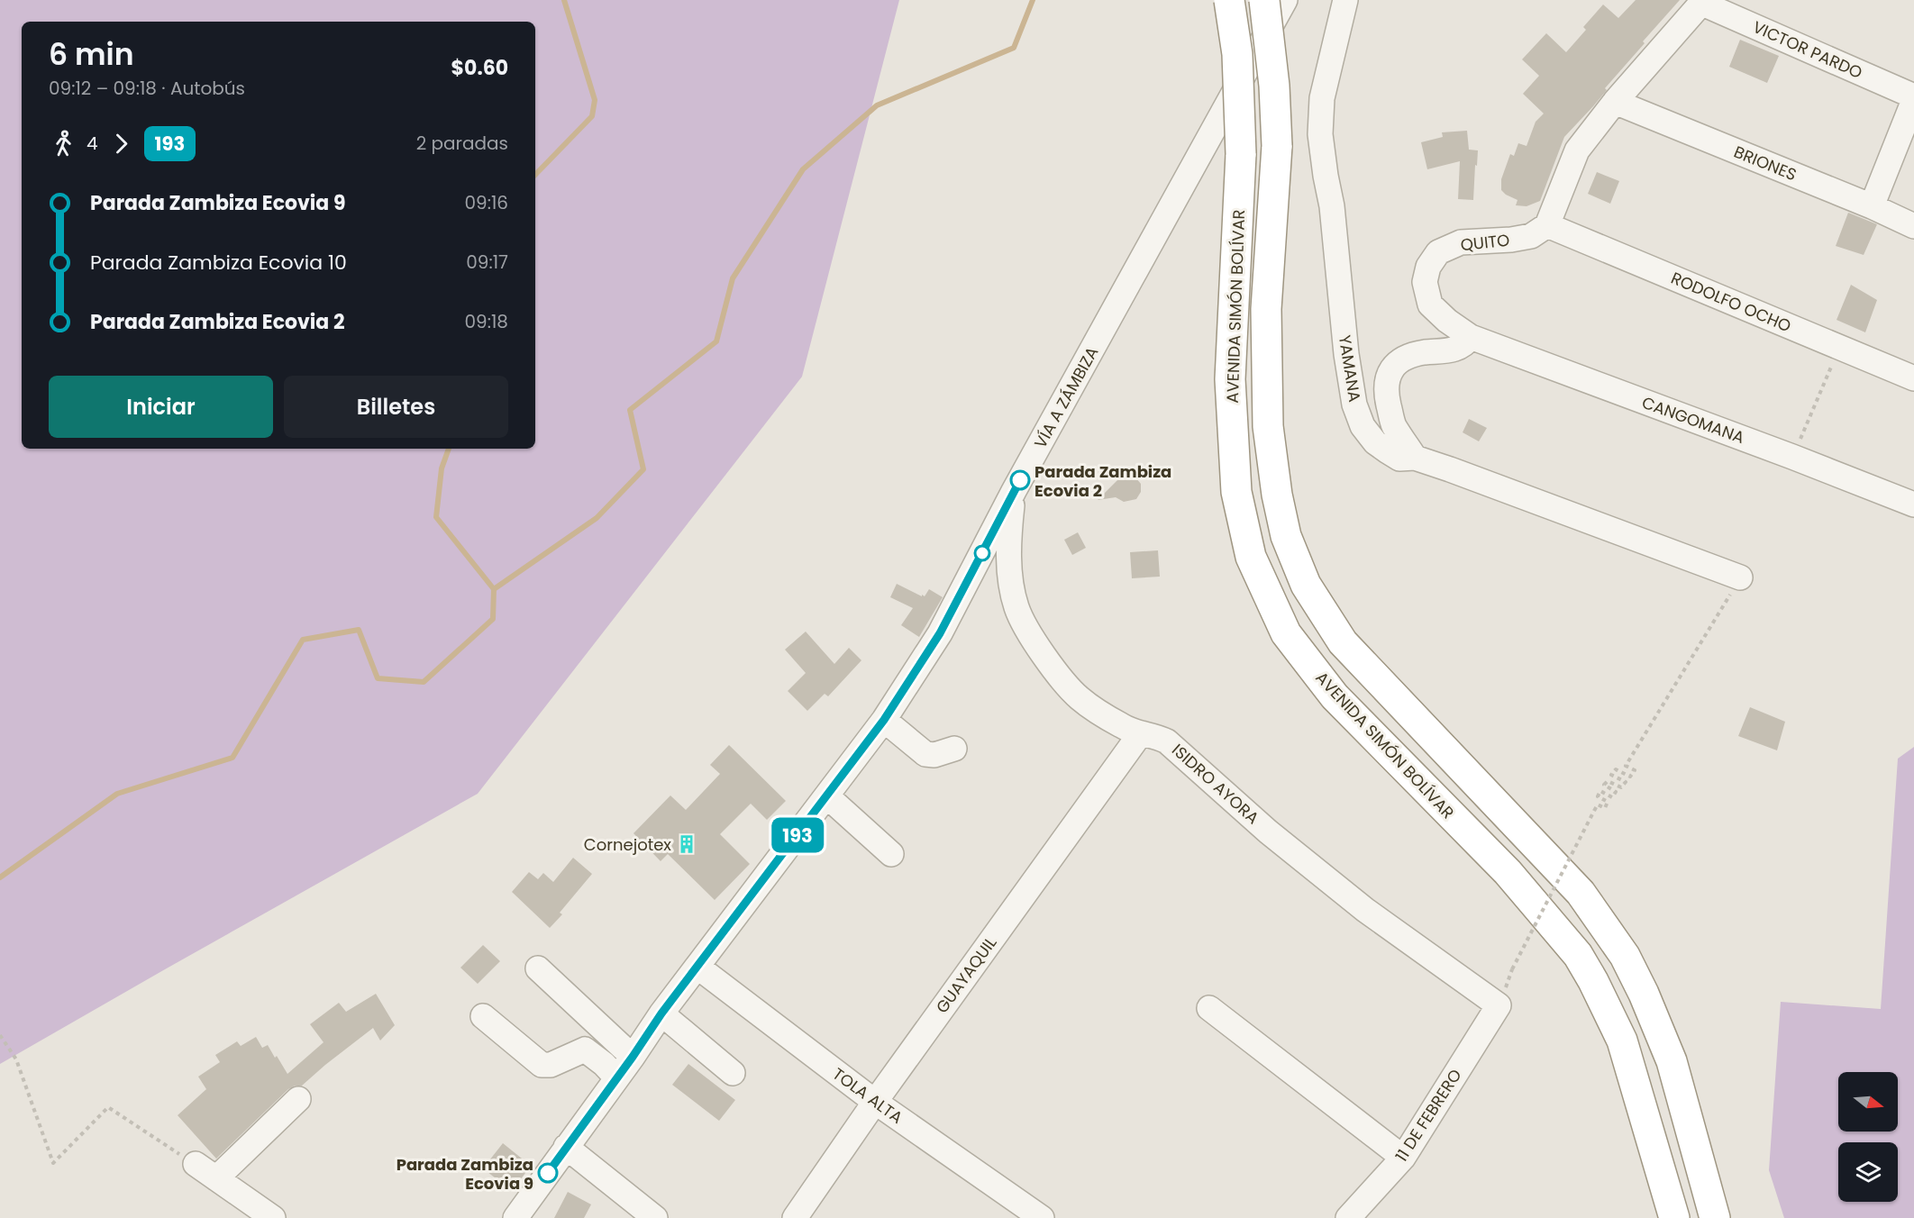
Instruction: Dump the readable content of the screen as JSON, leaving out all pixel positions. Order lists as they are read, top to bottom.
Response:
{
  "streets": {
    "highway": ["AVENIDA SIMÓN BOLÍVAR"],
    "street": [
      "VICTOR PARDO",
      "BRIONES",
      "QUITO",
      "RODOLFO OCHO",
      "YAMANA",
      "VÍA A ZÁMBIZA",
      "CANGOMANA",
      "ISIDRO AYORA",
      "GUAYAQUIL",
      "TOLA ALTA",
      "11 DE FEBRERO"
    ]
  },
  "crossings": [
    ["QUITO", "RODOLFO OCHO"],
    ["QUITO", "CANGOMANA"],
    ["VÍA A ZÁMBIZA", "ISIDRO AYORA"],
    ["VÍA A ZÁMBIZA", "TOLA ALTA"],
    ["ISIDRO AYORA", "GUAYAQUIL"],
    ["ISIDRO AYORA", "11 DE FEBRERO"],
    ["GUAYAQUIL", "TOLA ALTA"]
  ],
  "places": {
    "other": ["Parada Zambiza Ecovia 2", "Parada Zambiza Ecovia 9"],
    "building": ["Cornejotex"]
  },
  "lines": ["bus line 193"],
  "north": "right",
  "page": {
    "on_map": "193",
    "heading": ["6 min", "09:12 – 09:18 · Autobús", "$0.60"],
    "legs": ["4", "193", "2 paradas"],
    "list": [
      {
        "name": "Parada Zambiza Ecovia 9",
        "value": "09:16"
      },
      {
        "name": "Parada Zambiza Ecovia 10",
        "value": "09:17"
      },
      {
        "name": "Parada Zambiza Ecovia 2",
        "value": "09:18"
      }
    ],
    "buttons": ["Iniciar", "Billetes"]
  }
}
